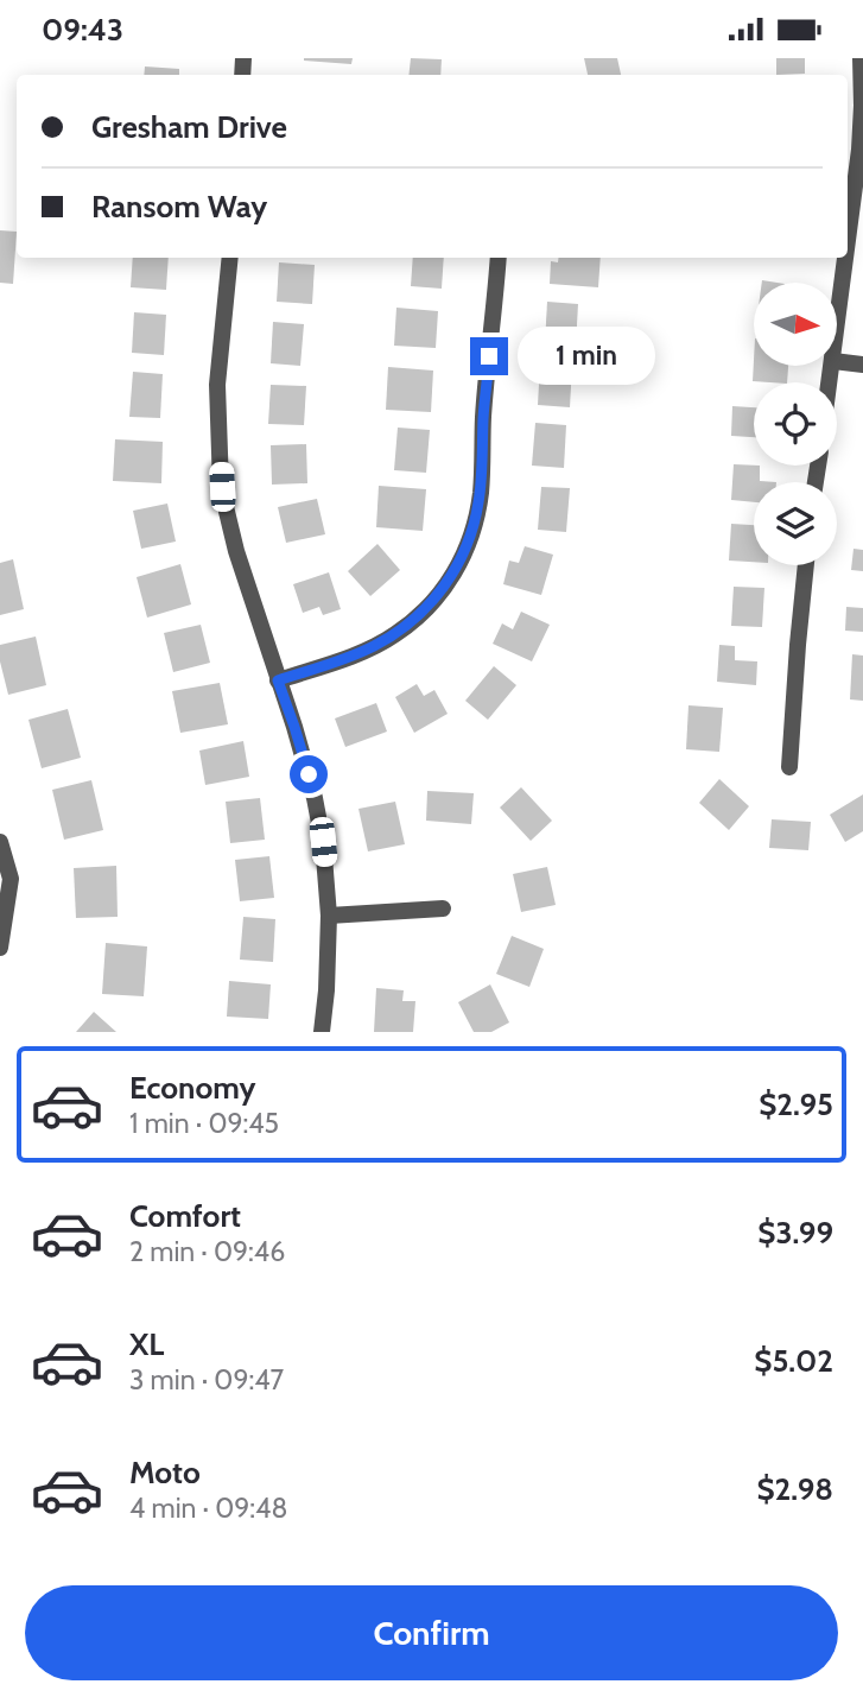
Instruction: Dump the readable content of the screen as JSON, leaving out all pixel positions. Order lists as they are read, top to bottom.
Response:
{
  "north": "right",
  "page": {
    "status": "09:43",
    "banner": ["Gresham Drive", "Ransom Way"],
    "bubble": "1 min",
    "list": [
      {
        "name": "Economy",
        "note": "1 min · 09:45",
        "value": "$2.95"
      },
      {
        "name": "Comfort",
        "note": "2 min · 09:46",
        "value": "$3.99"
      },
      {
        "name": "XL",
        "note": "3 min · 09:47",
        "value": "$5.02"
      },
      {
        "name": "Moto",
        "note": "4 min · 09:48",
        "value": "$2.98"
      }
    ],
    "buttons": "Confirm"
  }
}
